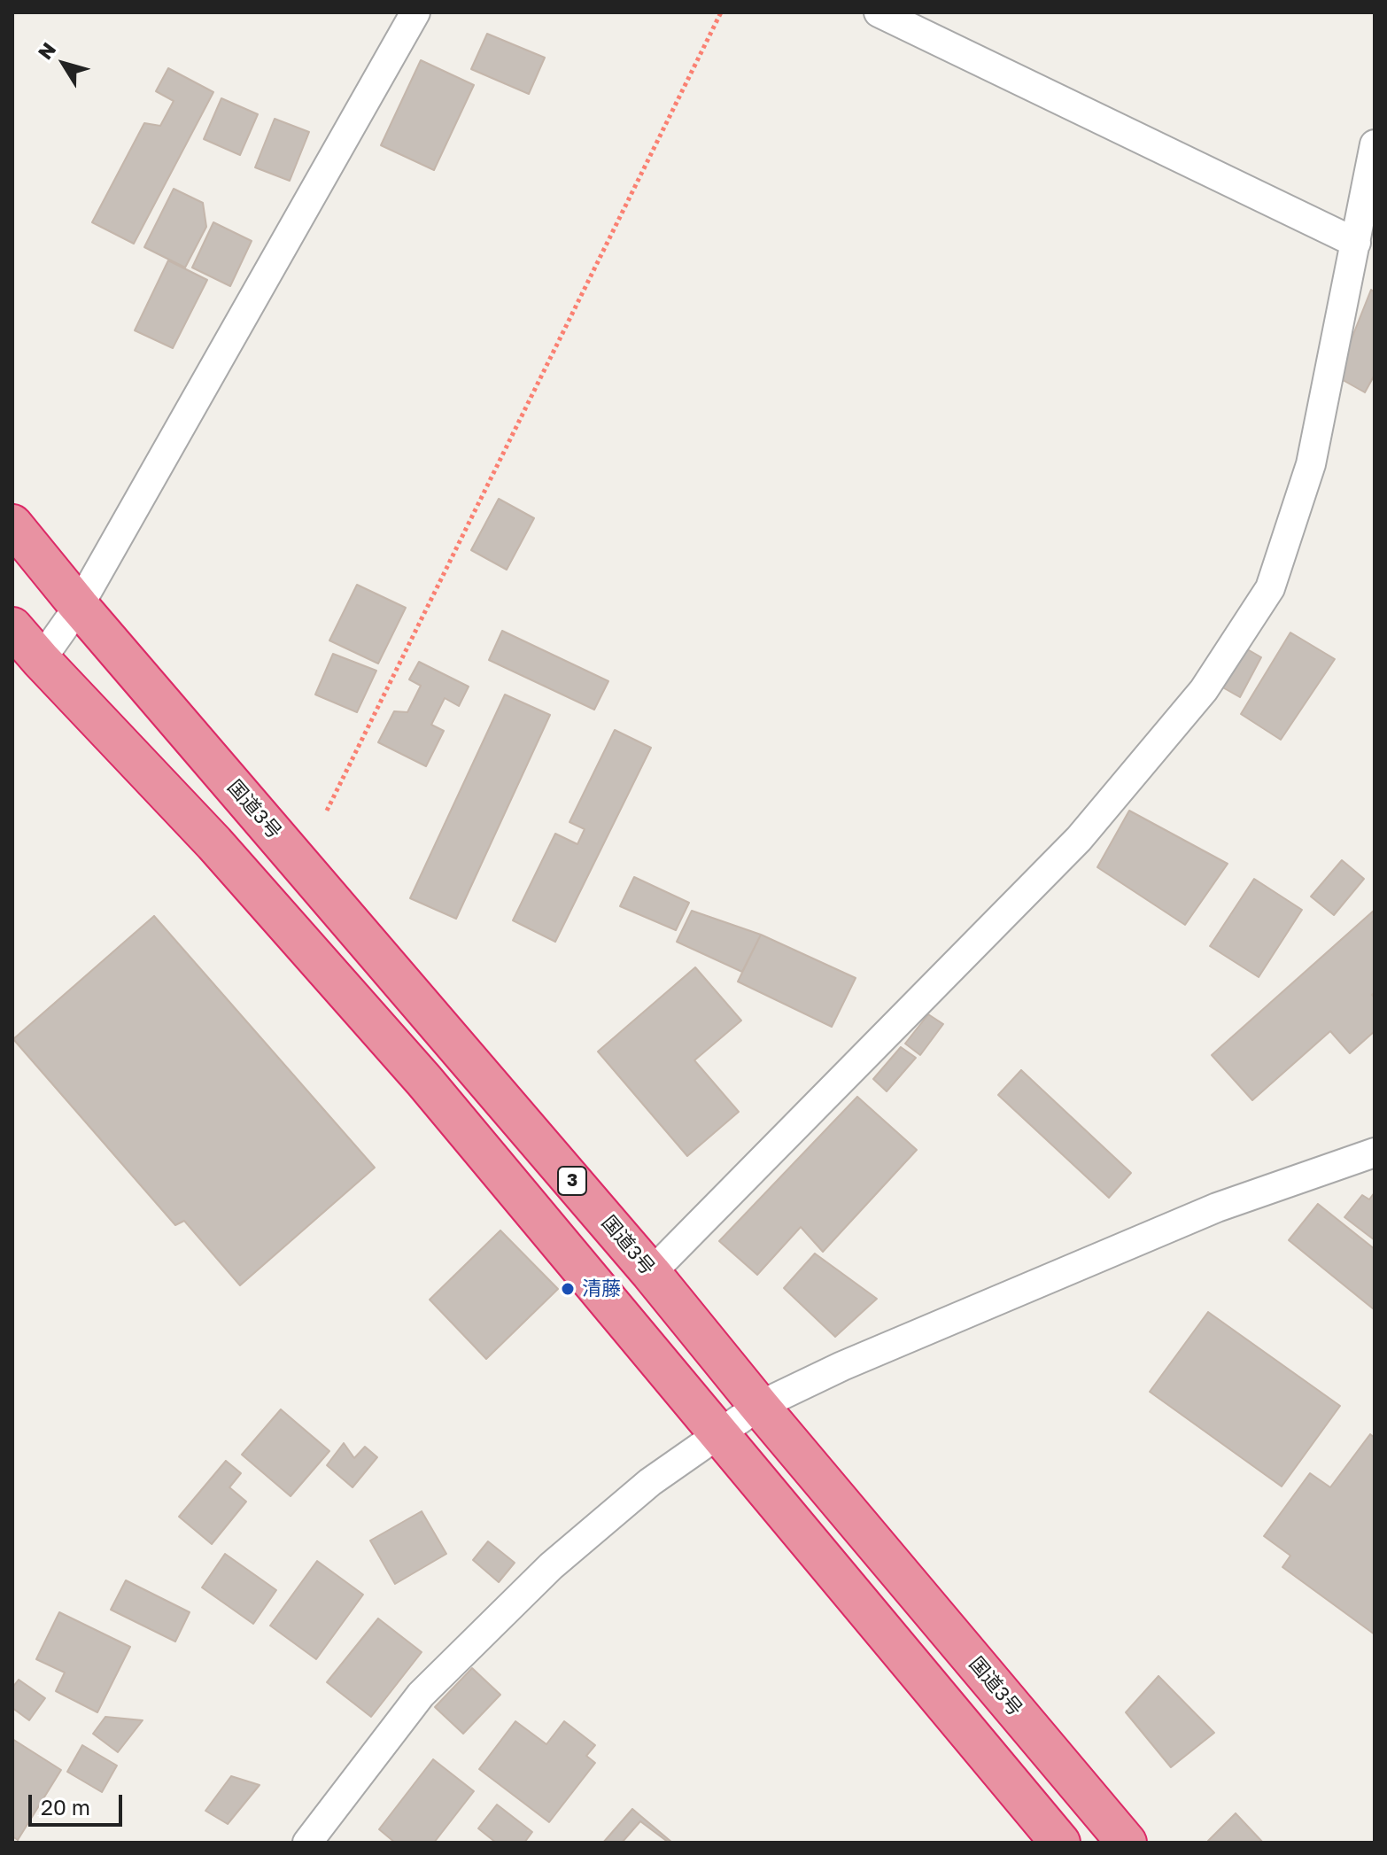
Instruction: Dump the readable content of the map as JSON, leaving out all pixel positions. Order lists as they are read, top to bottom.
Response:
{
  "streets": {
    "highway": ["国道3号", "3"]
  },
  "places": ["清藤"],
  "scale_bar": "20 m",
  "north": "top left"
}
